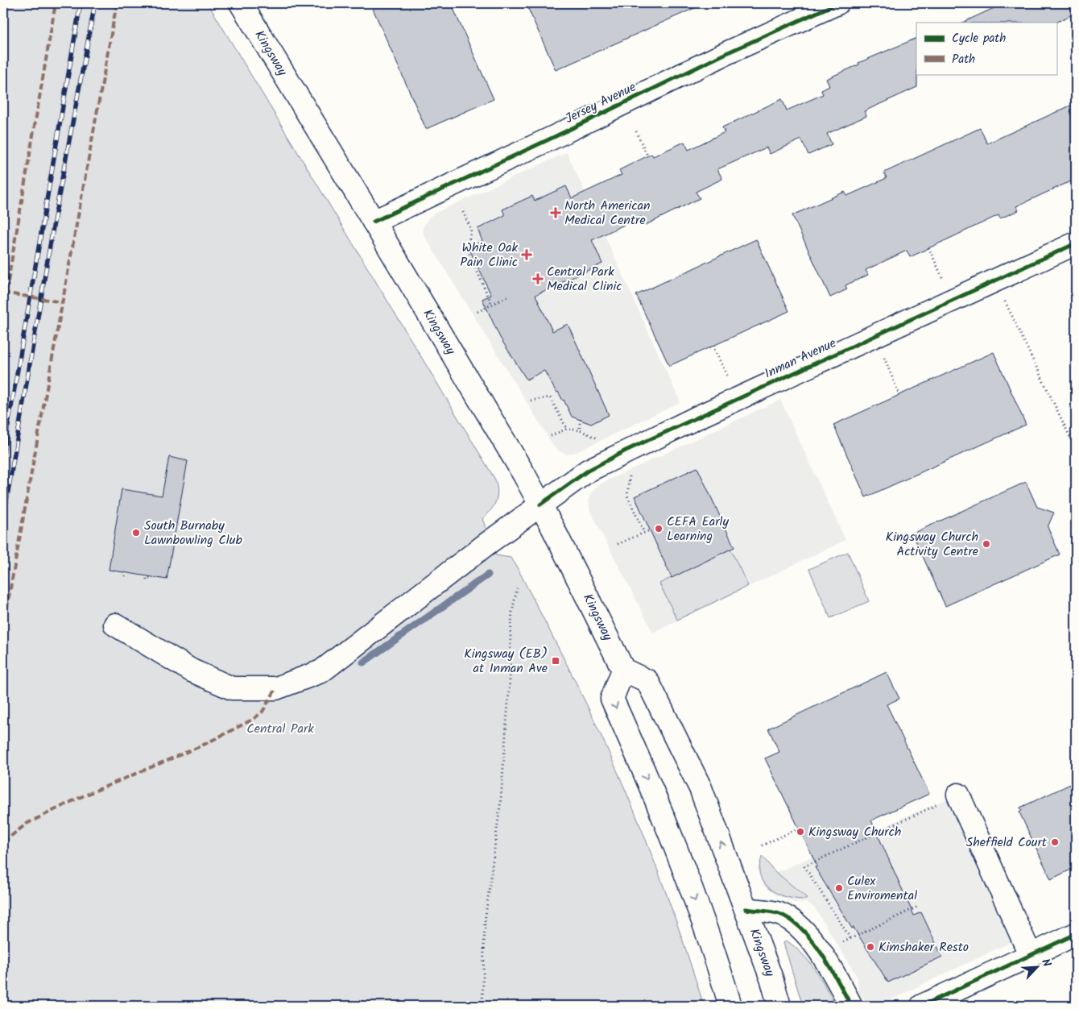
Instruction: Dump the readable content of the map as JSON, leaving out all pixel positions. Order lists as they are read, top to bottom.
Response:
{
  "streets": {
    "main road": ["Kingsway", "Jersey Avenue", "Inman Avenue"]
  },
  "crossings": [
    ["Kingsway", "Jersey Avenue"],
    ["Kingsway", "Inman Avenue"]
  ],
  "parks": ["Central Park"],
  "places": {
    "health": ["North American Medical Centre", "White Oak Pain Clinic", "Central Park Medical Clinic"],
    "other": [
      "CEFA Early Learning",
      "South Burnaby Lawnbowling Club",
      "Kingsway Church Activity Centre",
      "Kingsway Church",
      "Sheffield Court",
      "Culex Enviromental",
      "Kimshaker Resto"
    ],
    "transit": ["Kingsway (EB) at Inman Ave"]
  },
  "legend": ["Cycle path", "Path"],
  "north": "top right"
}
